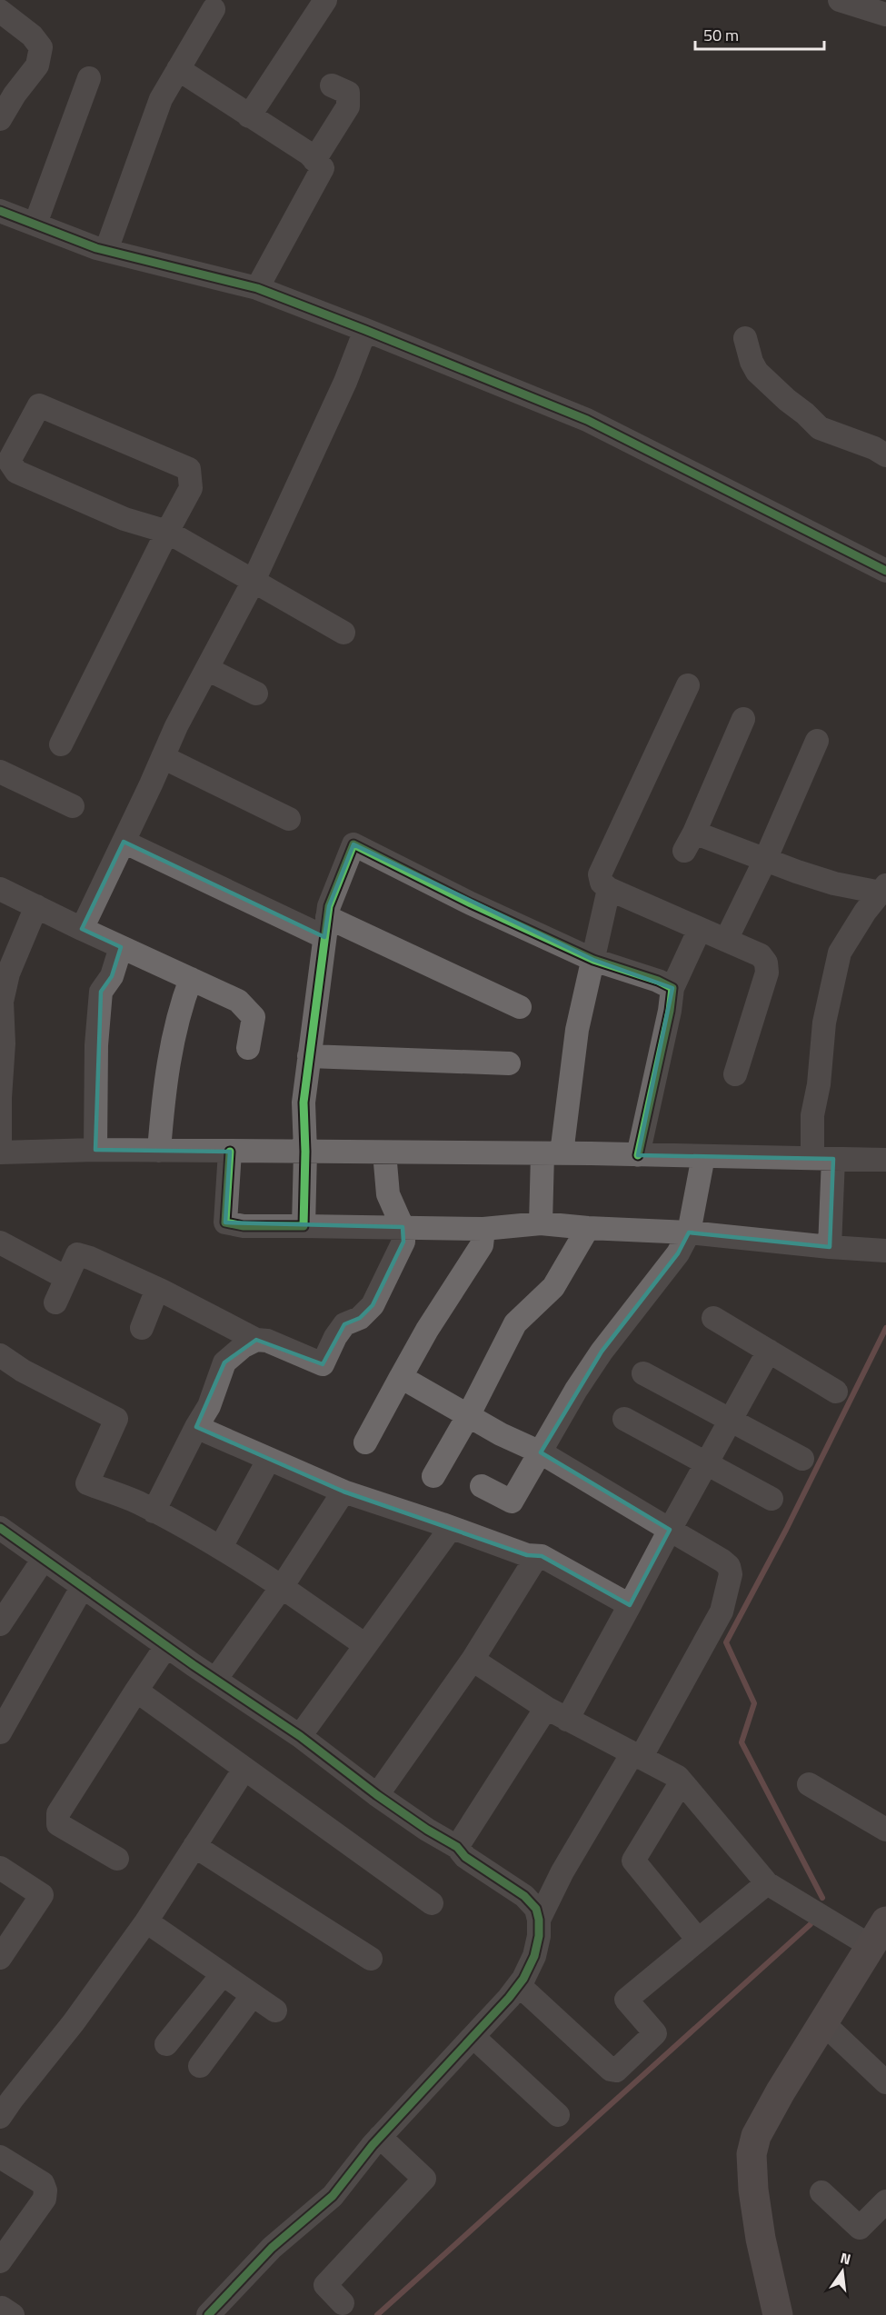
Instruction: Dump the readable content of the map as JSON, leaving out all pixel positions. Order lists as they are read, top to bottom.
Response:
{
  "scale_bar": "50 m",
  "north": "top"
}
